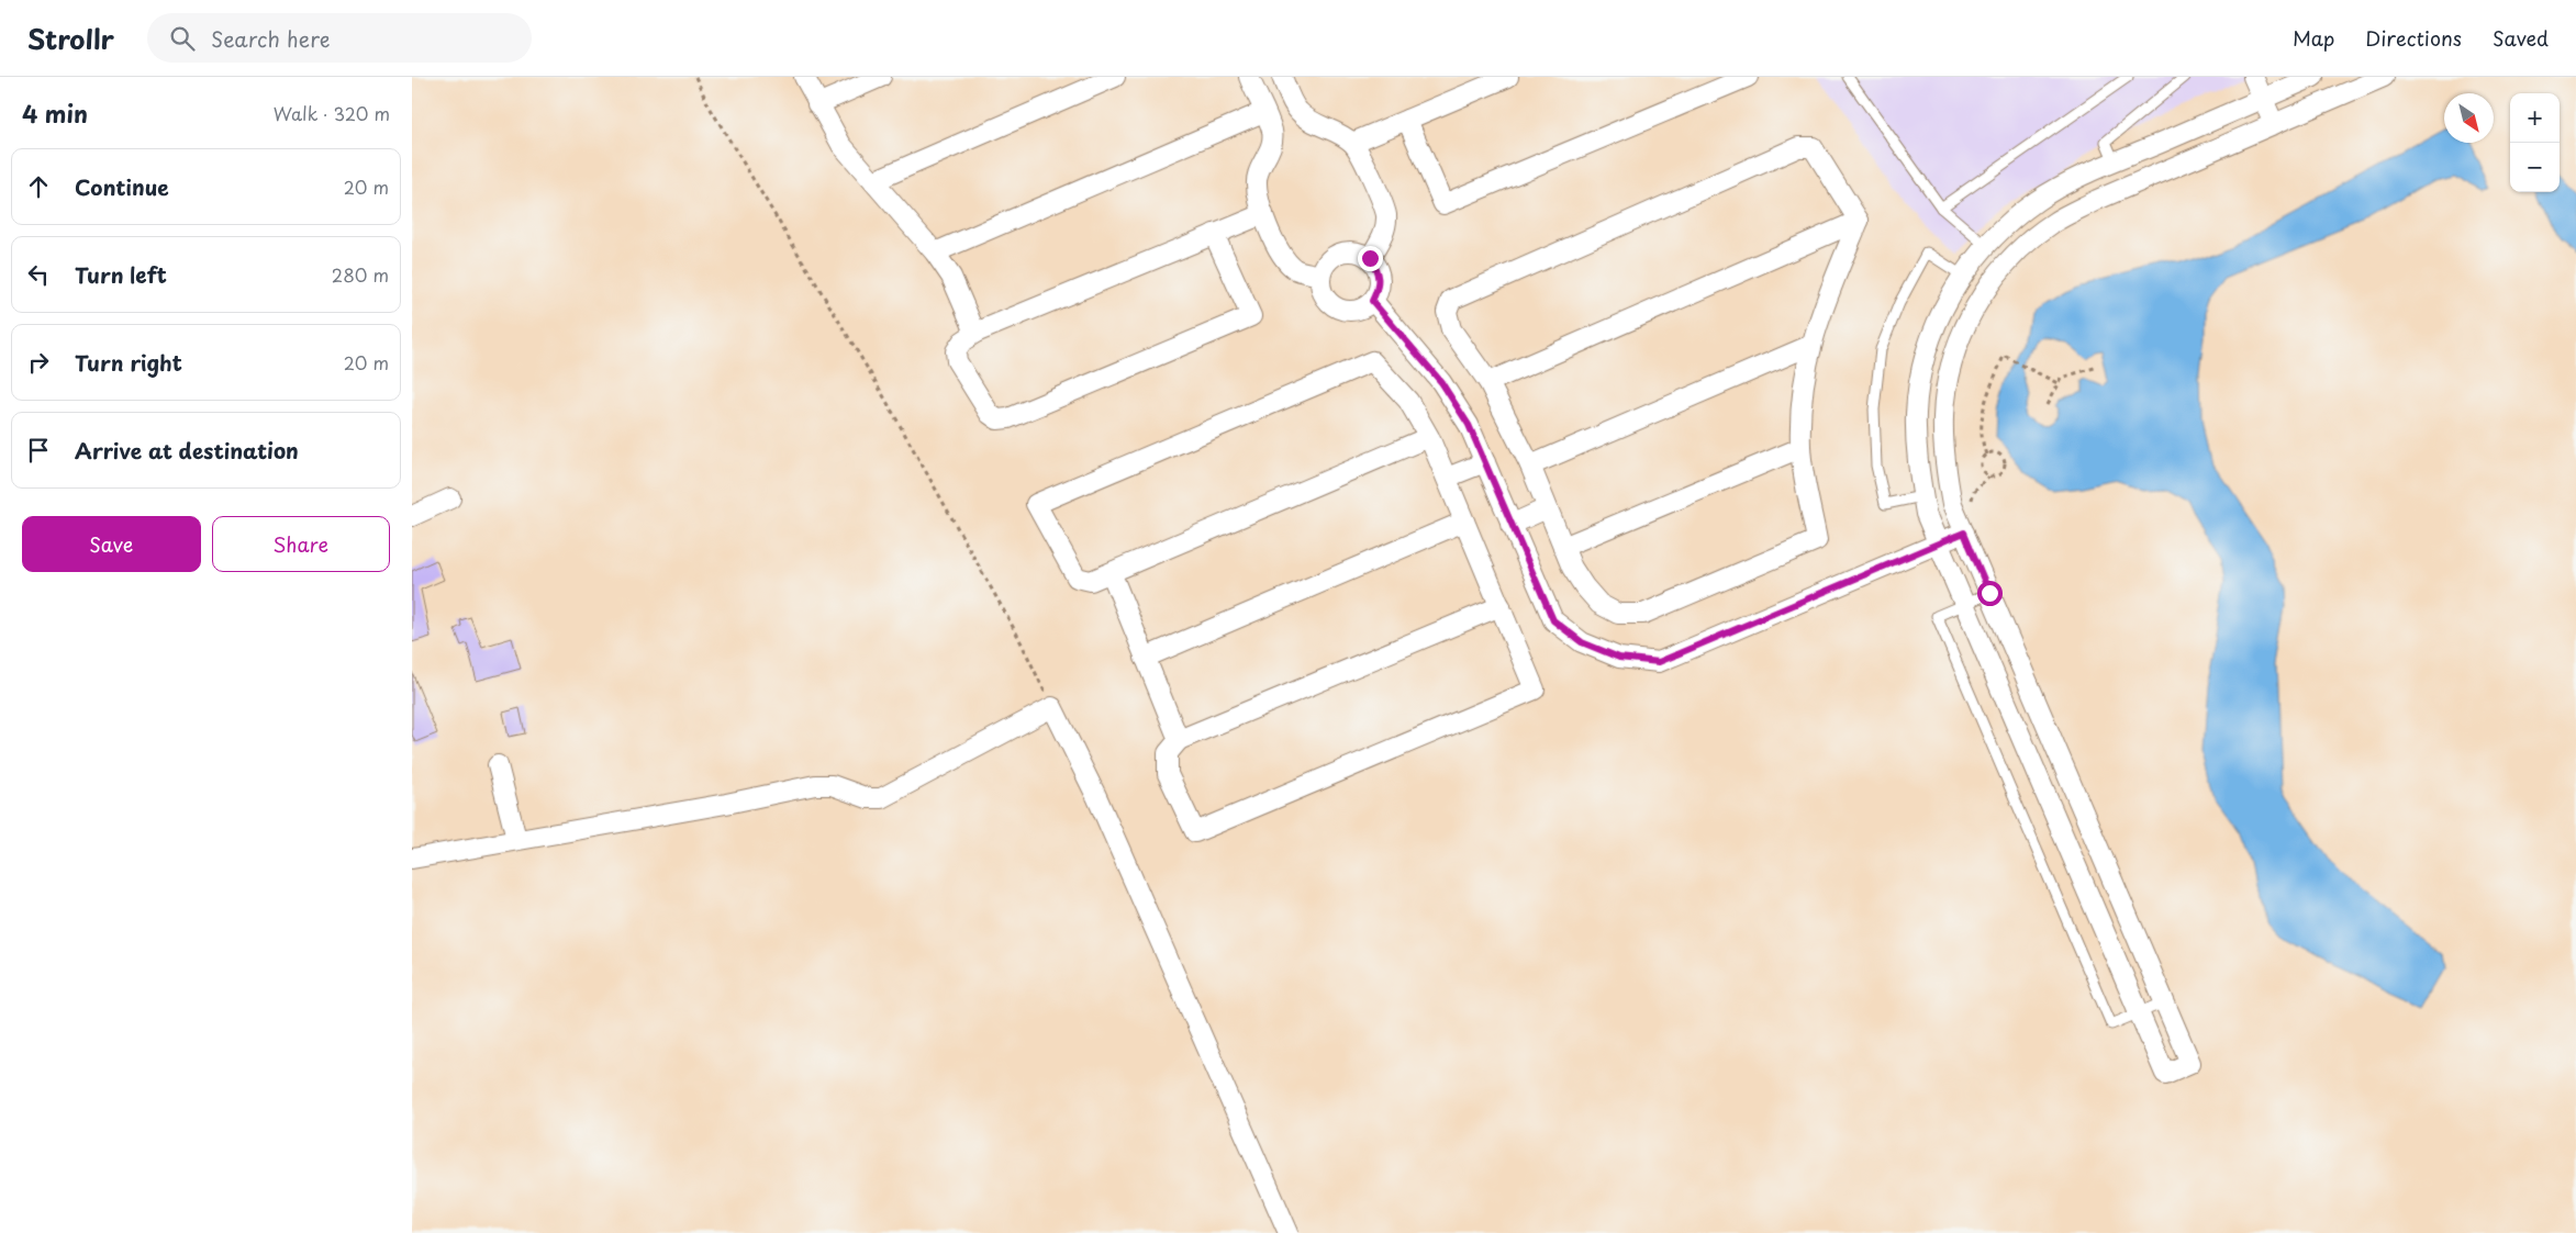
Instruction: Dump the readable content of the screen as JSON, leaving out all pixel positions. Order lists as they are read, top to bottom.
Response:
{
  "north": "bottom right",
  "page": {
    "header": "Strollr",
    "search": "Search here",
    "nav": ["Map", "Directions", "Saved"],
    "heading": ["4 min", "Walk · 320 m"],
    "map_buttons": ["+", "−"],
    "list": [
      ["Continue", "20 m"],
      ["Turn left", "280 m"],
      ["Turn right", "20 m"],
      "Arrive at destination"
    ],
    "buttons": ["Save", "Share"]
  }
}
